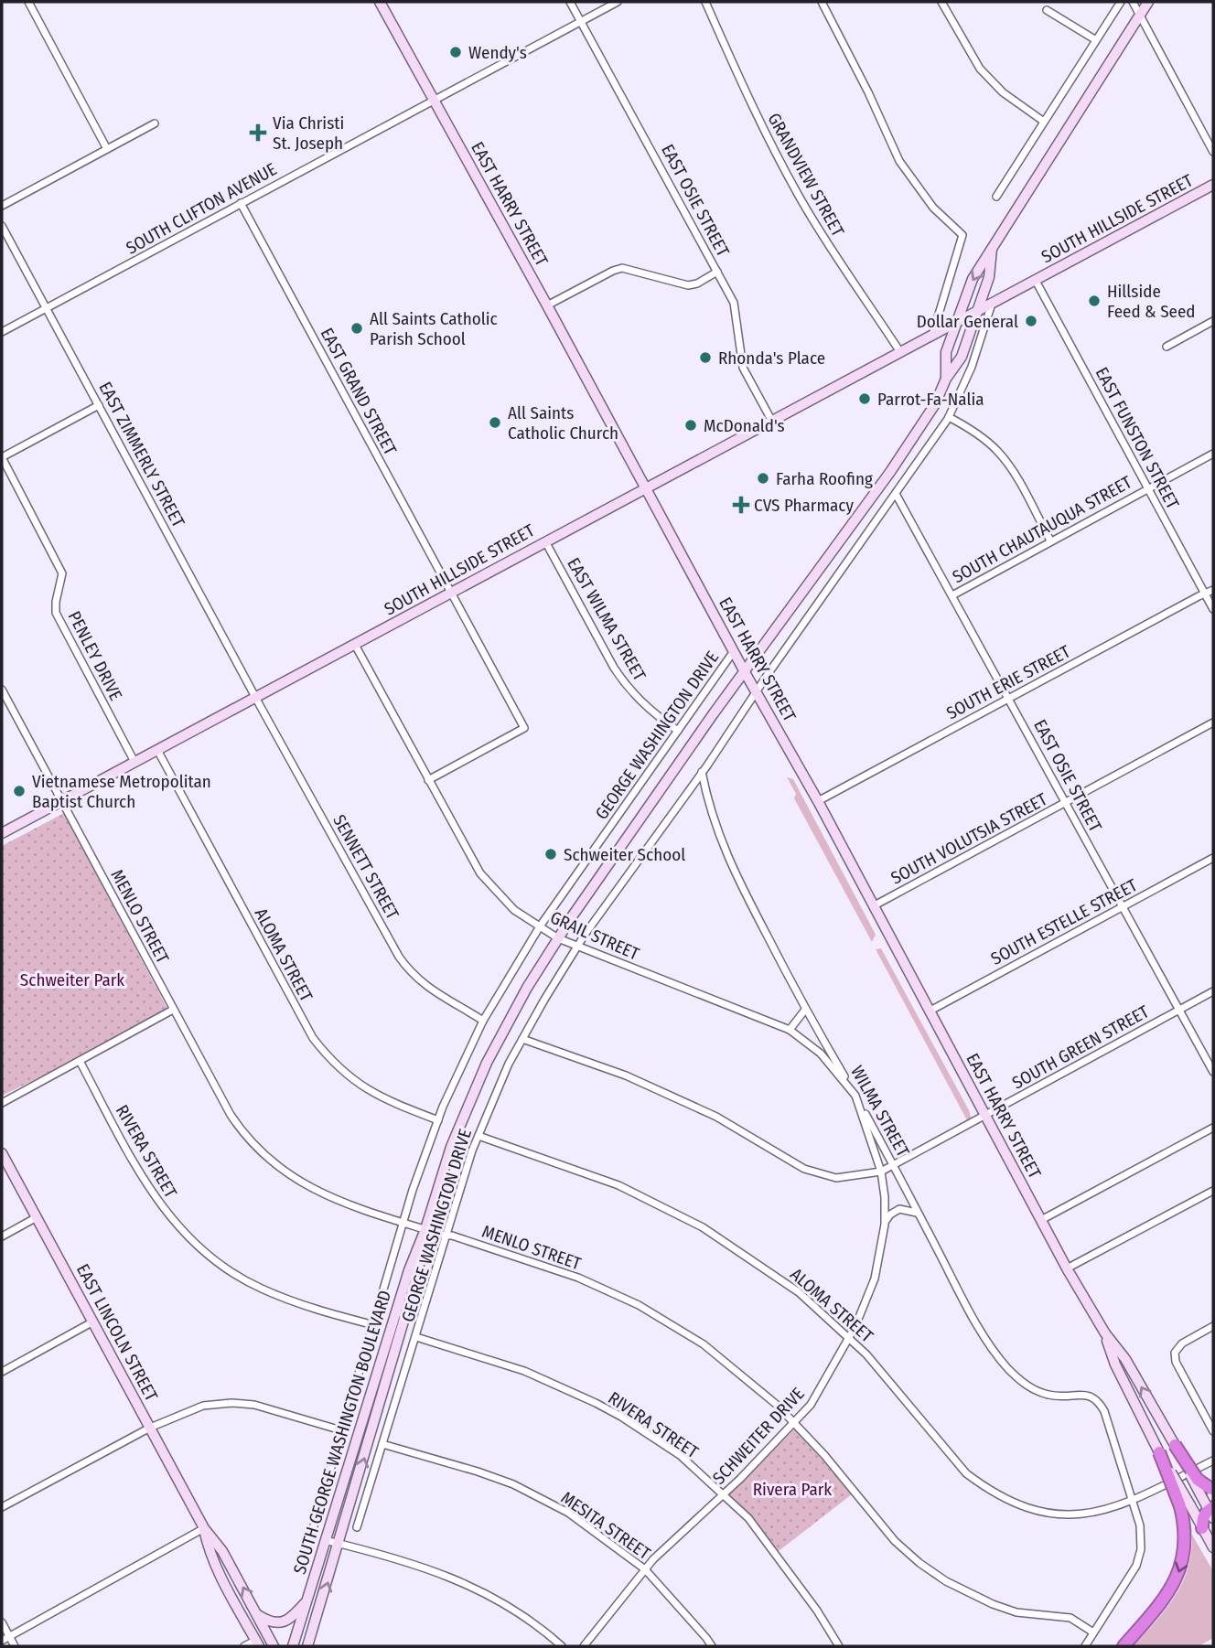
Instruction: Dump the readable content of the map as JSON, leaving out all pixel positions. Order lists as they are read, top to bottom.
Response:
{
  "streets": {
    "main road": [
      "EAST HARRY STREET",
      "SOUTH HILLSIDE STREET",
      "EAST LINCOLN STREET",
      "SOUTH GEORGE WASHINGTON BOULEVARD"
    ],
    "street": [
      "GRANDVIEW STREET",
      "EAST OSIE STREET",
      "SOUTH CLIFTON AVENUE",
      "EAST GRAND STREET",
      "EAST FUNSTON STREET",
      "EAST ZIMMERLY STREET",
      "SOUTH CHAUTAUQUA STREET",
      "EAST WILMA STREET",
      "PENLEY DRIVE",
      "SOUTH ERIE STREET",
      "GEORGE WASHINGTON DRIVE",
      "SOUTH VOLUTSIA STREET",
      "SENNETT STREET",
      "MENLO STREET",
      "SOUTH ESTELLE STREET",
      "GRAIL STREET",
      "ALOMA STREET",
      "SOUTH GREEN STREET",
      "WILMA STREET",
      "RIVERA STREET",
      "SCHWEITER DRIVE",
      "MESITA STREET"
    ]
  },
  "crossings": [
    ["GRANDVIEW STREET", "SOUTH HILLSIDE STREET"],
    ["EAST OSIE STREET", "SOUTH CLIFTON AVENUE"],
    ["EAST OSIE STREET", "SOUTH HILLSIDE STREET"],
    ["EAST OSIE STREET", "SOUTH CHAUTAUQUA STREET"],
    ["EAST OSIE STREET", "SOUTH ERIE STREET"],
    ["EAST OSIE STREET", "GEORGE WASHINGTON DRIVE"],
    ["EAST OSIE STREET", "SOUTH VOLUTSIA STREET"],
    ["EAST OSIE STREET", "SOUTH ESTELLE STREET"],
    ["EAST OSIE STREET", "SOUTH GREEN STREET"],
    ["EAST HARRY STREET", "SOUTH CLIFTON AVENUE"],
    ["EAST HARRY STREET", "SOUTH HILLSIDE STREET"],
    ["EAST HARRY STREET", "SOUTH ERIE STREET"],
    ["EAST HARRY STREET", "GEORGE WASHINGTON DRIVE"],
    ["EAST HARRY STREET", "SOUTH VOLUTSIA STREET"],
    ["EAST HARRY STREET", "SOUTH ESTELLE STREET"],
    ["EAST HARRY STREET", "SOUTH GREEN STREET"],
    ["EAST HARRY STREET", "SOUTH GEORGE WASHINGTON BOULEVARD"],
    ["SOUTH CLIFTON AVENUE", "EAST GRAND STREET"],
    ["SOUTH CLIFTON AVENUE", "EAST ZIMMERLY STREET"],
    ["SOUTH HILLSIDE STREET", "EAST GRAND STREET"],
    ["SOUTH HILLSIDE STREET", "EAST FUNSTON STREET"],
    ["SOUTH HILLSIDE STREET", "EAST ZIMMERLY STREET"],
    ["SOUTH HILLSIDE STREET", "EAST WILMA STREET"],
    ["SOUTH HILLSIDE STREET", "PENLEY DRIVE"],
    ["SOUTH HILLSIDE STREET", "GEORGE WASHINGTON DRIVE"],
    ["SOUTH HILLSIDE STREET", "SENNETT STREET"],
    ["SOUTH HILLSIDE STREET", "MENLO STREET"],
    ["SOUTH HILLSIDE STREET", "GRAIL STREET"],
    ["SOUTH HILLSIDE STREET", "ALOMA STREET"],
    ["SOUTH HILLSIDE STREET", "SOUTH GEORGE WASHINGTON BOULEVARD"],
    ["EAST GRAND STREET", "GRAIL STREET"],
    ["EAST FUNSTON STREET", "SOUTH CHAUTAUQUA STREET"],
    ["EAST FUNSTON STREET", "SOUTH ERIE STREET"],
    ["EAST ZIMMERLY STREET", "SENNETT STREET"],
    ["EAST WILMA STREET", "GEORGE WASHINGTON DRIVE"],
    ["GEORGE WASHINGTON DRIVE", "SENNETT STREET"],
    ["GEORGE WASHINGTON DRIVE", "MENLO STREET"],
    ["GEORGE WASHINGTON DRIVE", "GRAIL STREET"],
    ["GEORGE WASHINGTON DRIVE", "ALOMA STREET"],
    ["GEORGE WASHINGTON DRIVE", "WILMA STREET"],
    ["GEORGE WASHINGTON DRIVE", "RIVERA STREET"],
    ["GEORGE WASHINGTON DRIVE", "MESITA STREET"],
    ["MENLO STREET", "SOUTH GEORGE WASHINGTON BOULEVARD"],
    ["MENLO STREET", "SCHWEITER DRIVE"],
    ["GRAIL STREET", "WILMA STREET"],
    ["GRAIL STREET", "SOUTH GEORGE WASHINGTON BOULEVARD"],
    ["GRAIL STREET", "SCHWEITER DRIVE"],
    ["ALOMA STREET", "WILMA STREET"],
    ["ALOMA STREET", "SCHWEITER DRIVE"],
    ["SOUTH GREEN STREET", "WILMA STREET"],
    ["SOUTH GREEN STREET", "SCHWEITER DRIVE"],
    ["WILMA STREET", "SCHWEITER DRIVE"],
    ["RIVERA STREET", "SCHWEITER DRIVE"],
    ["SCHWEITER DRIVE", "MESITA STREET"]
  ],
  "parks": ["Schweiter Park", "Rivera Park"],
  "places": {
    "other": [
      "Wendy's",
      "Hillside Feed & Seed",
      "Dollar General",
      "All Saints Catholic Parish School",
      "Rhonda's Place",
      "Parrot-Fa-Nalia",
      "All Saints Catholic Church",
      "McDonald's",
      "Farha Roofing",
      "Vietnamese Metropolitan Baptist Church",
      "Schweiter School"
    ],
    "health": ["Via Christi St. Joseph", "CVS Pharmacy"]
  }
}
